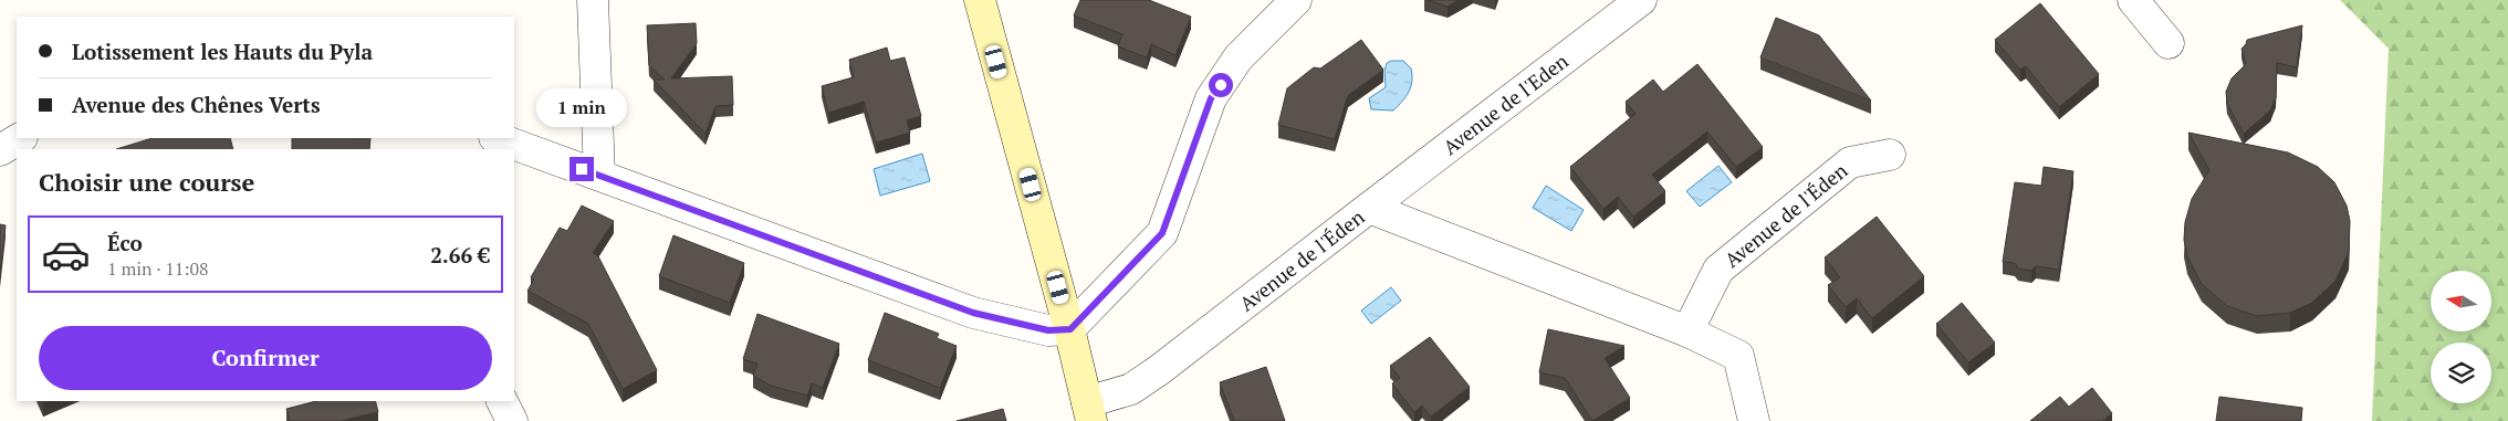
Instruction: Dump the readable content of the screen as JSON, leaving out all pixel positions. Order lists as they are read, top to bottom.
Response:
{
  "streets": {
    "street": ["Avenue de l'Eden", "Avenue de l'Éden"]
  },
  "crossings": [
    ["Avenue de l'Eden", "Avenue de l'Éden"]
  ],
  "north": "left",
  "page": {
    "banner": ["Lotissement les Hauts du Pyla", "Avenue des Chênes Verts"],
    "bubble": "1 min",
    "heading": "Choisir une course",
    "list": [
      {
        "name": "Éco",
        "note": "1 min · 11:08",
        "value": "2.66 €"
      }
    ],
    "buttons": "Confirmer"
  }
}
